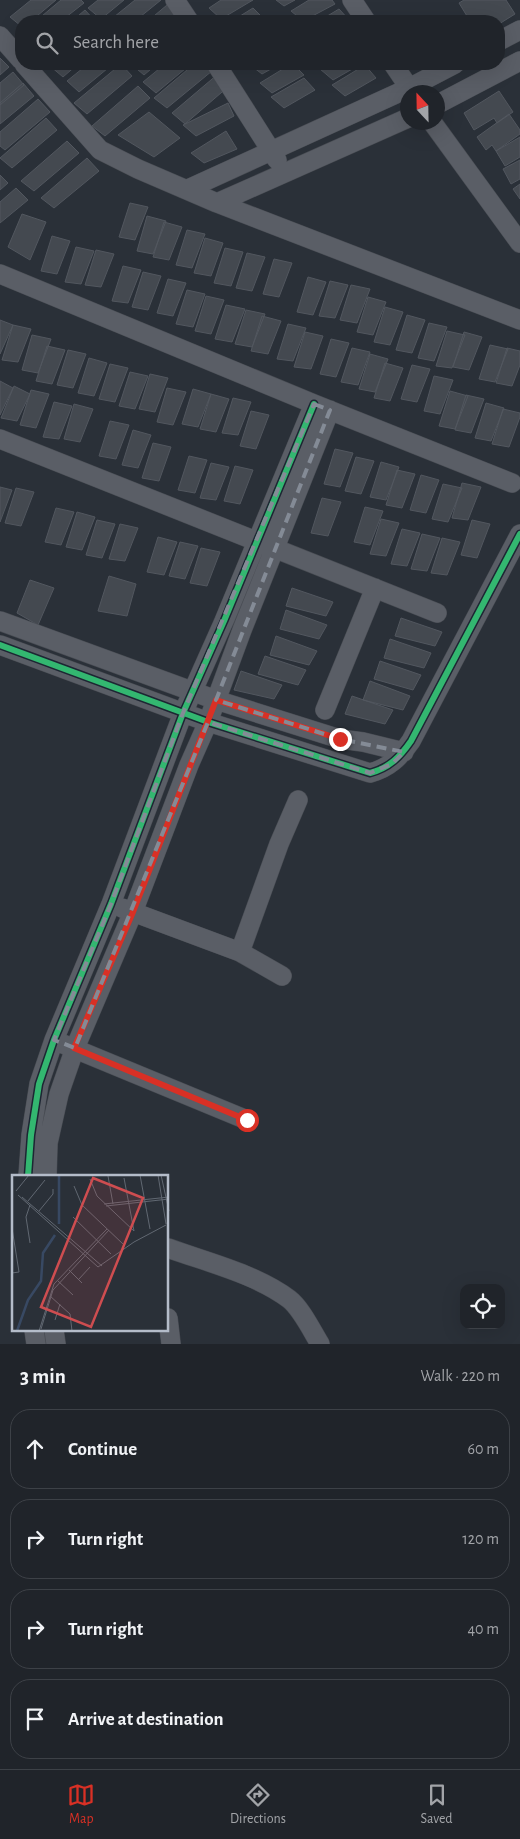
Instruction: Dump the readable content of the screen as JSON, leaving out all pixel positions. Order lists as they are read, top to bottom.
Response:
{
  "north": "top",
  "page": {
    "search": "Search here",
    "heading": ["3 min", "Walk · 220 m"],
    "list": [
      ["Continue", "60 m"],
      ["Turn right", "120 m"],
      ["Turn right", "40 m"],
      "Arrive at destination"
    ],
    "nav": ["Map", "Directions", "Saved"]
  }
}
